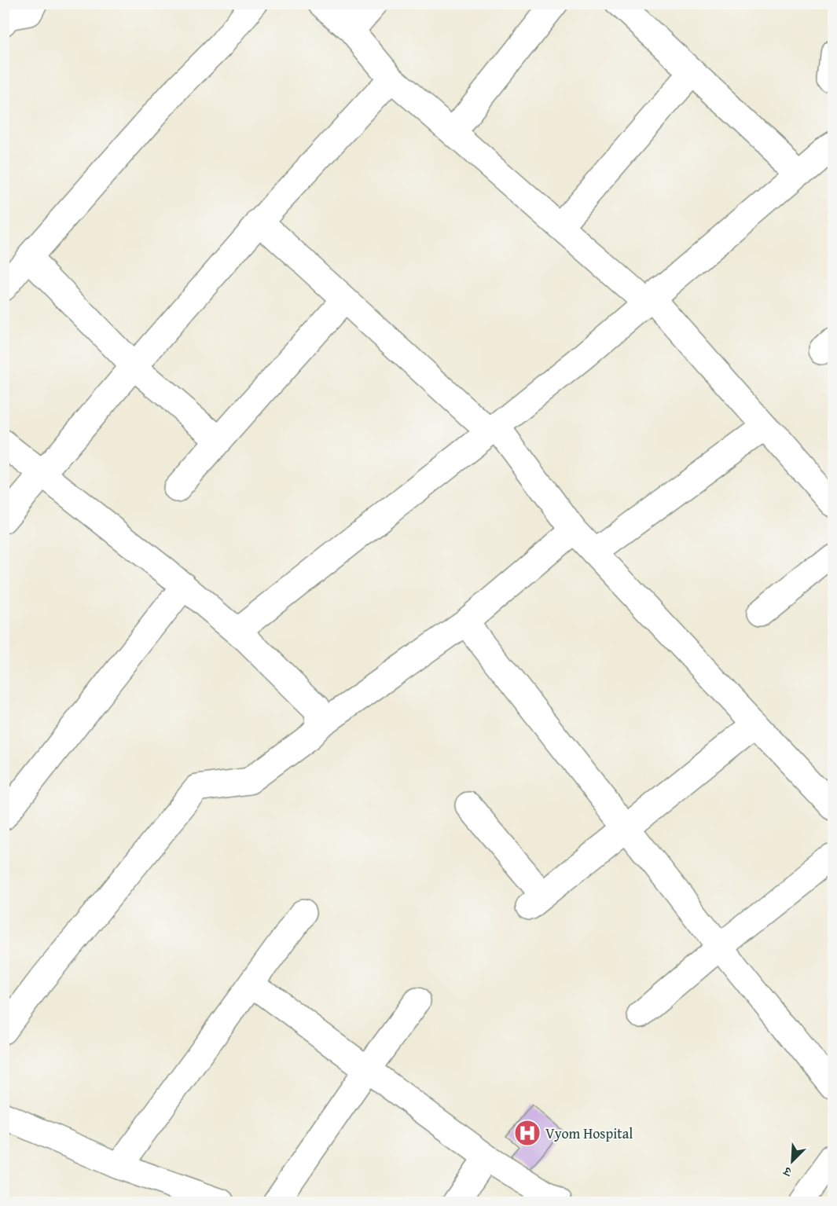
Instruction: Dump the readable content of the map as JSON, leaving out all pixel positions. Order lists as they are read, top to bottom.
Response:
{
  "places": {
    "hospital": ["Vyom Hospital"]
  },
  "north": "bottom left"
}
